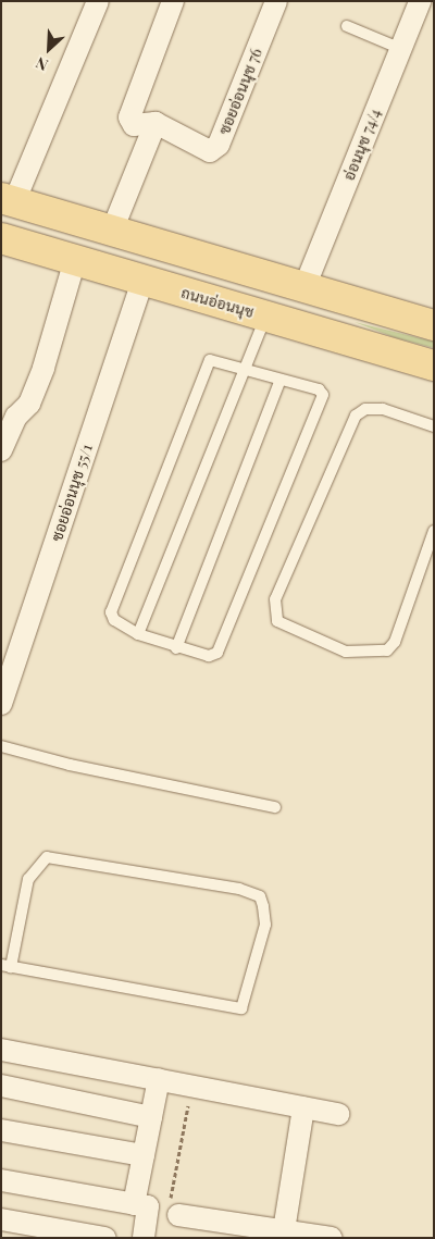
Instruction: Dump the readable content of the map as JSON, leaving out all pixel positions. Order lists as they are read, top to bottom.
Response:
{
  "streets": {
    "main road": ["ถนนอ่อนนุช"],
    "street": ["ซอยอ่อนนุช 76", "อ่อนนุช 74/4", "ซอยอ่อนนุช 55/1"]
  },
  "crossings": [
    ["ถนนอ่อนนุช", "ซอยอ่อนนุช 55/1"]
  ],
  "north": "bottom left"
}
